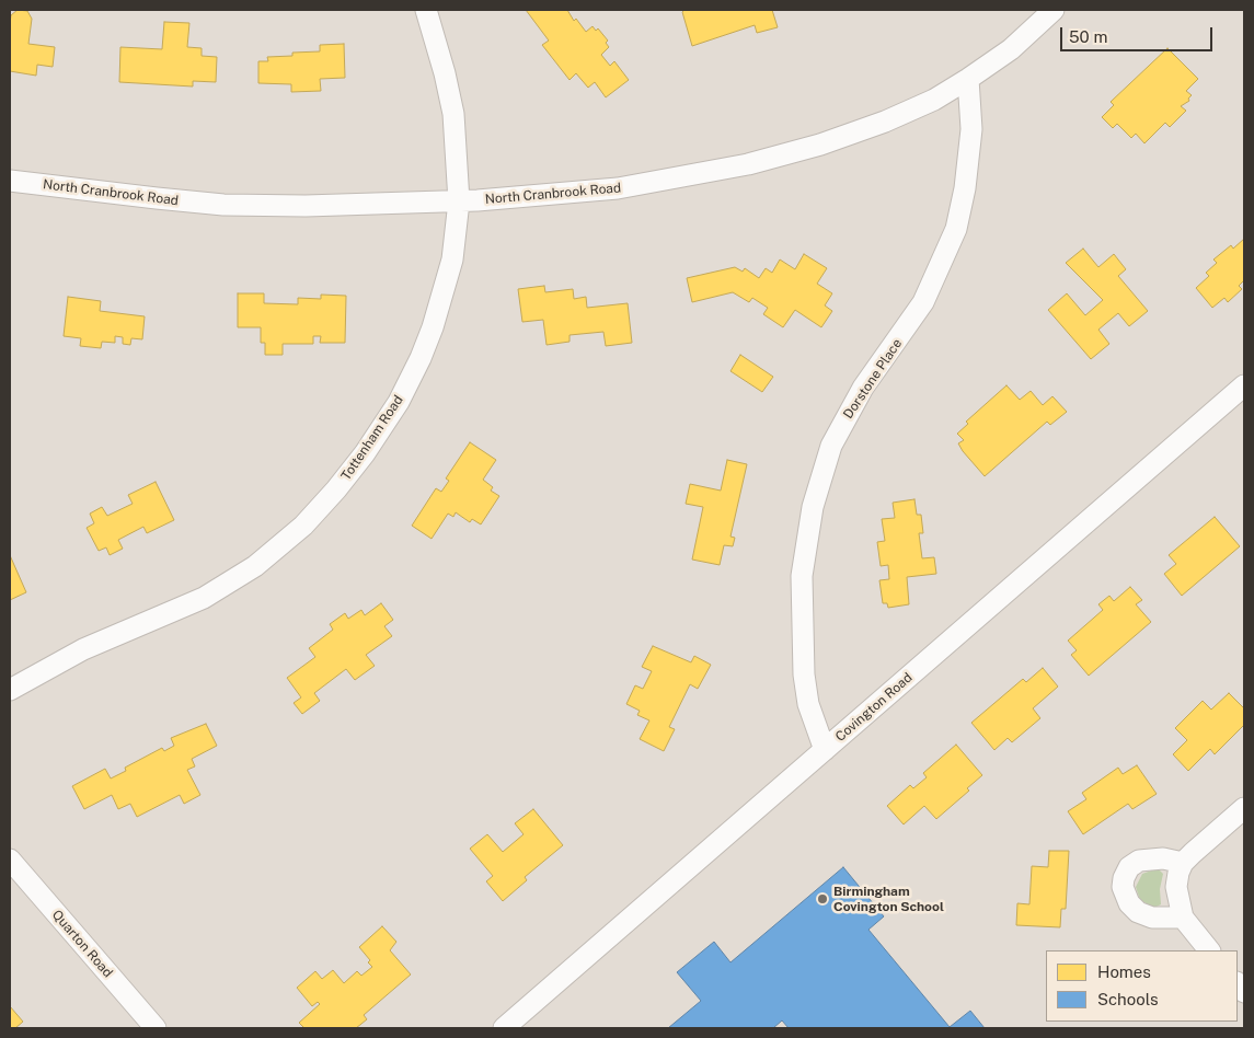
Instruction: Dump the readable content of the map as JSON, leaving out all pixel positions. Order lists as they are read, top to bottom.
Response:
{
  "streets": {
    "street": [
      "North Cranbrook Road",
      "Dorstone Place",
      "Tottenham Road",
      "Covington Road",
      "Quarton Road"
    ]
  },
  "crossings": [
    ["North Cranbrook Road", "Dorstone Place"],
    ["North Cranbrook Road", "Tottenham Road"],
    ["Dorstone Place", "Covington Road"]
  ],
  "places": ["Birmingham Covington School"],
  "legend": ["Homes", "Schools"],
  "scale_bar": "50 m"
}
